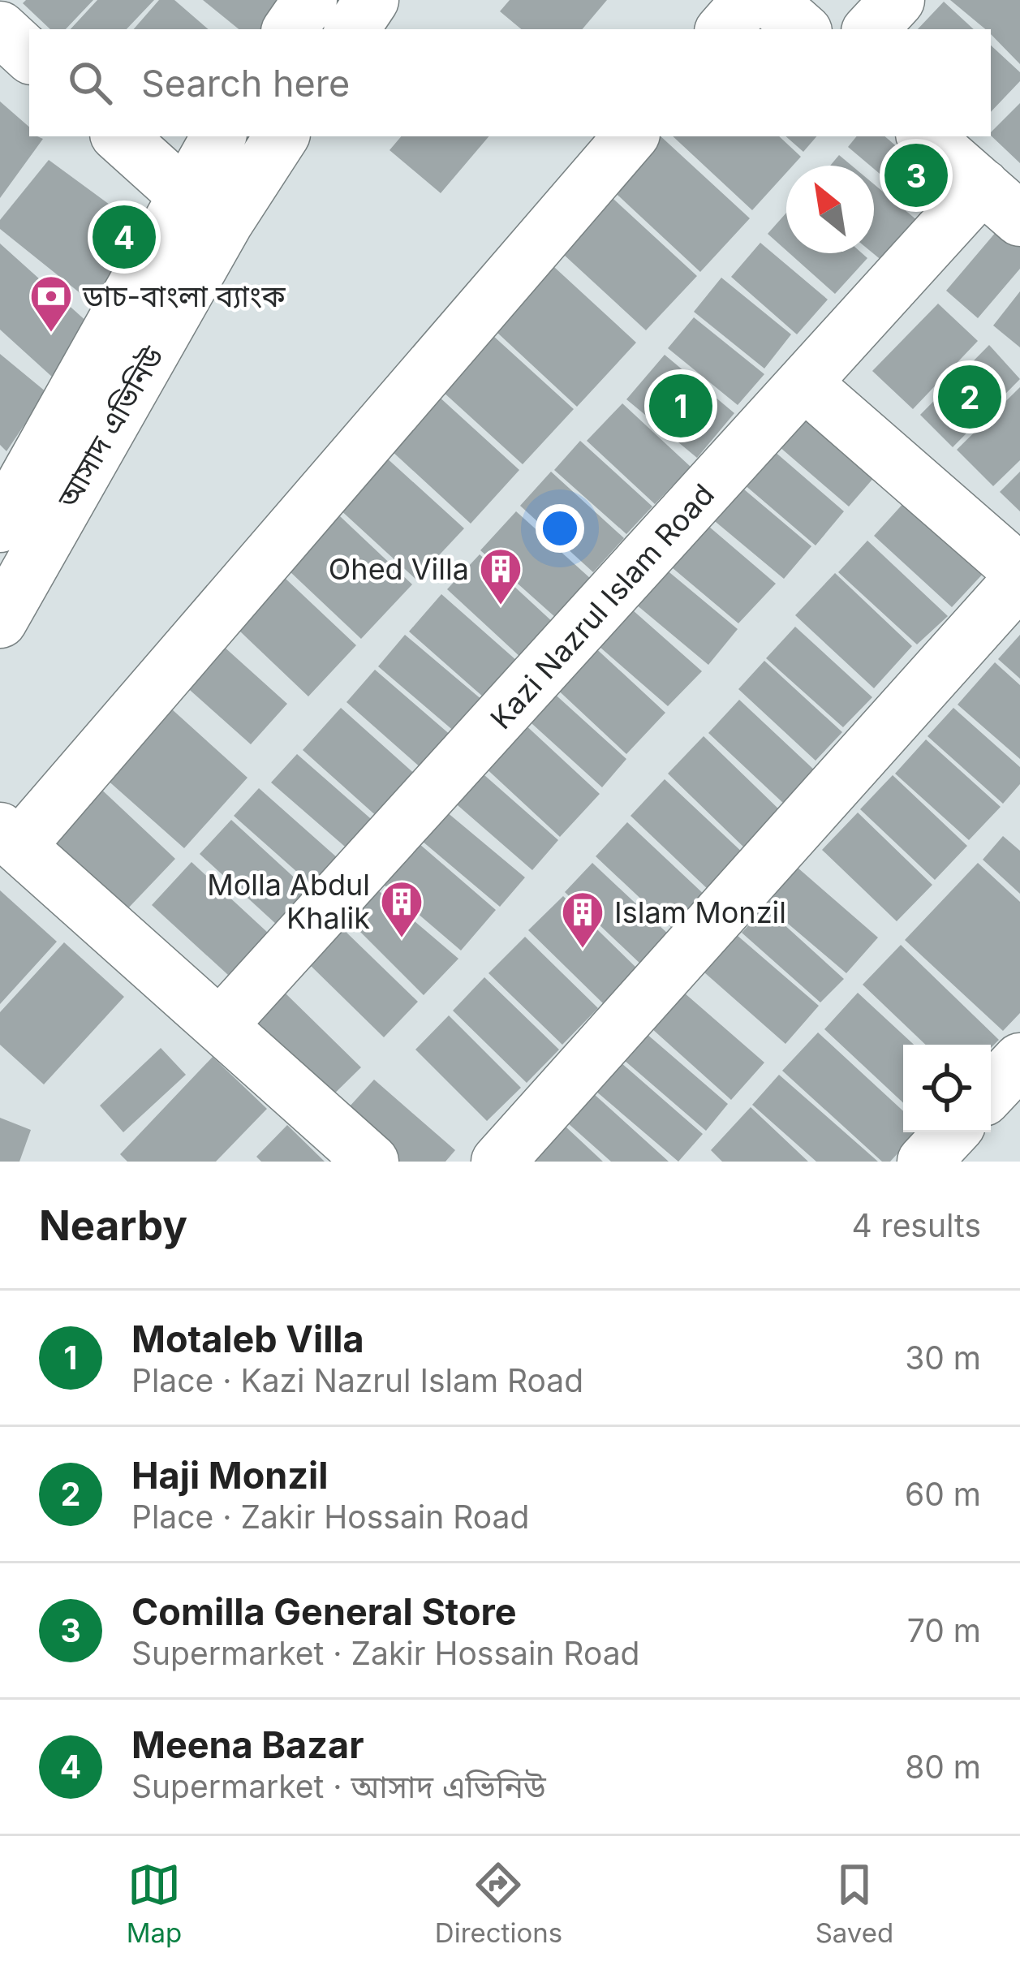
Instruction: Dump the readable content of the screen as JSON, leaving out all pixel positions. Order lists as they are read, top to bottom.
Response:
{
  "streets": {
    "street": ["আসাদ এভিনিউ", "Kazi Nazrul Islam Road"]
  },
  "places": {
    "bank": ["ডাচ-বাংলা ব্যাংক"],
    "building": ["Ohed Villa", "Molla Abdul Khalik", "Islam Monzil"]
  },
  "north": "top left",
  "page": {
    "search": "Search here",
    "pins": [
      "3",
      "4",
      "2",
      "1"
    ],
    "heading": ["Nearby", "4 results"],
    "list": [
      {
        "mark": "1",
        "name": "Motaleb Villa",
        "note": "Place · Kazi Nazrul Islam Road",
        "value": "30 m"
      },
      {
        "mark": "2",
        "name": "Haji Monzil",
        "note": "Place · Zakir Hossain Road",
        "value": "60 m"
      },
      {
        "mark": "3",
        "name": "Comilla General Store",
        "note": "Supermarket · Zakir Hossain Road",
        "value": "70 m"
      },
      {
        "mark": "4",
        "name": "Meena Bazar",
        "note": "Supermarket · আসাদ এভিনিউ",
        "value": "80 m"
      }
    ],
    "nav": ["Map", "Directions", "Saved"]
  }
}
